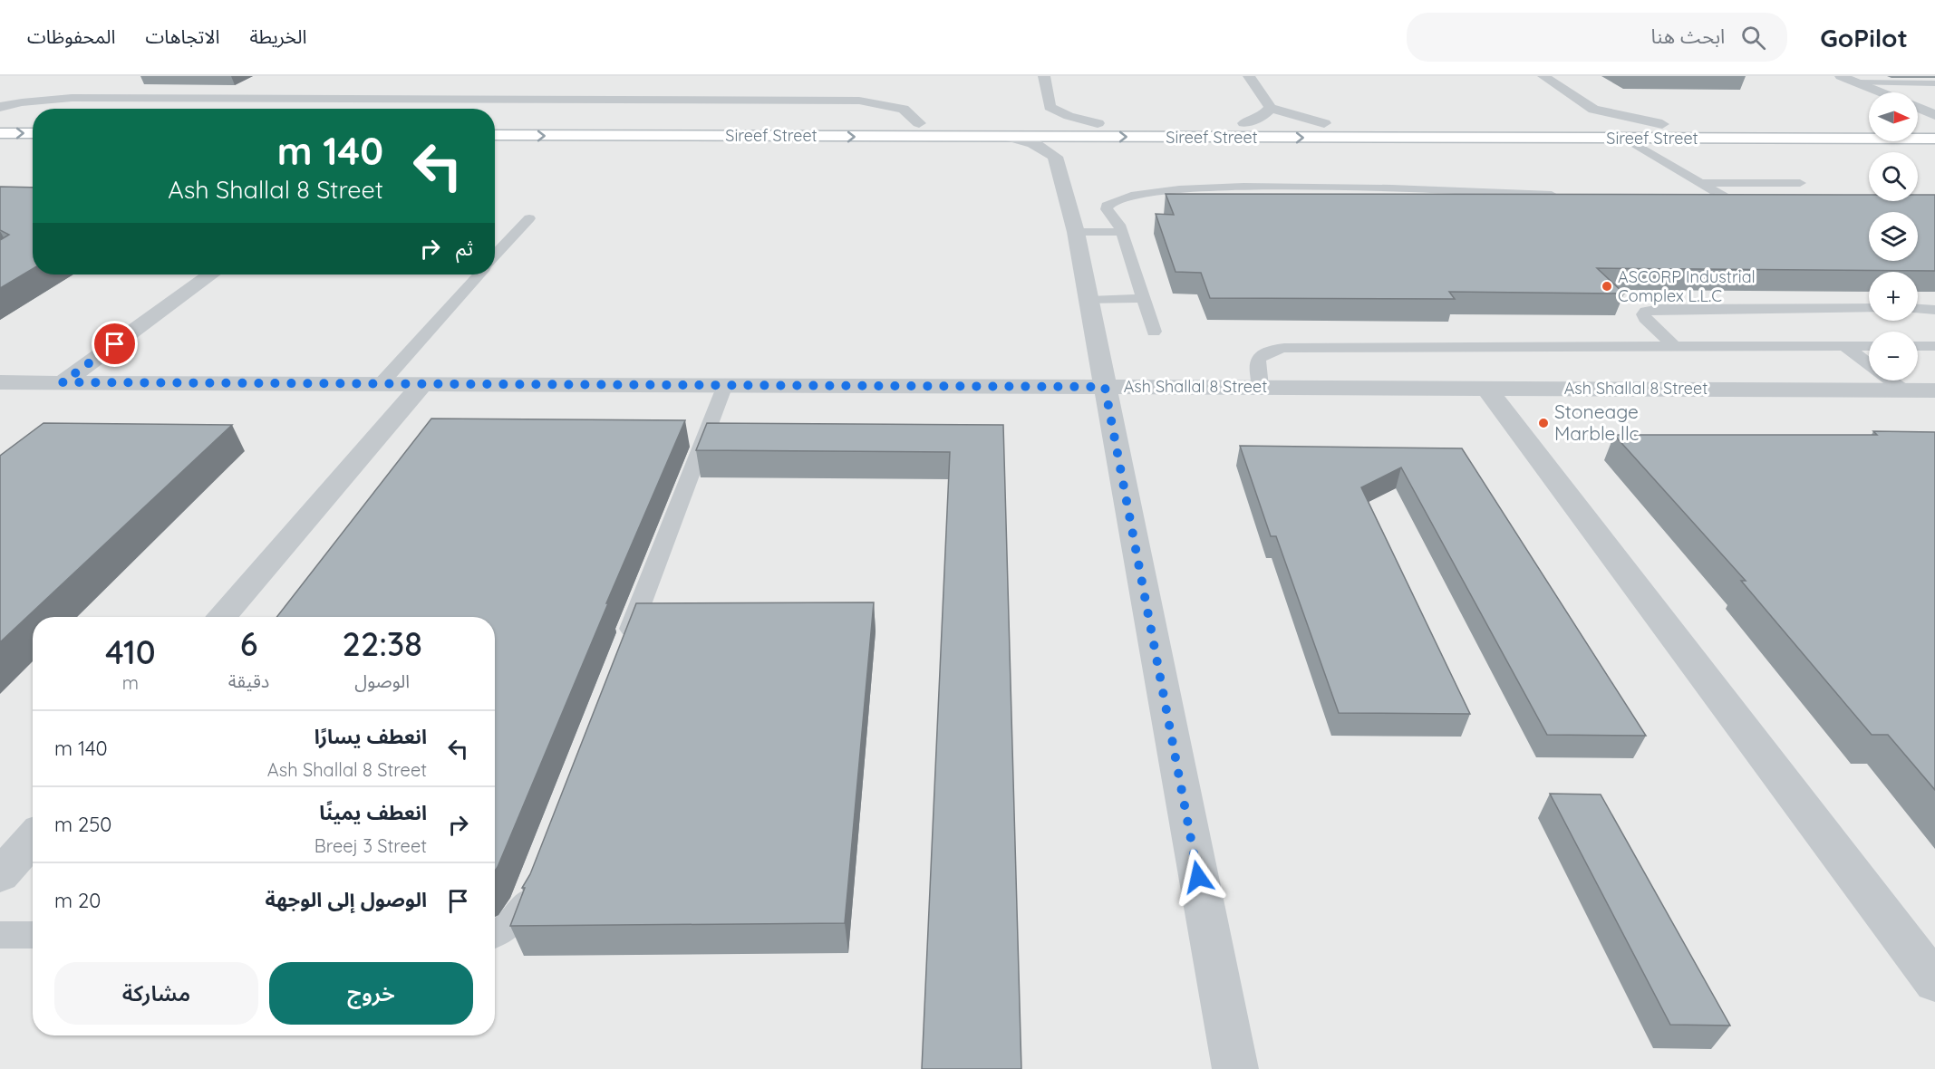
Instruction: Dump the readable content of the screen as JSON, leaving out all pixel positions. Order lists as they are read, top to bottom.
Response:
{
  "streets": {
    "main road": ["Sireef Street"],
    "street": ["Ash Shallal 8 Street"]
  },
  "places": ["ASCORP Industrial Complex L.L.C", "Stoneage Marble llc"],
  "north": "right",
  "page": {
    "header": "GoPilot",
    "search": "ابحث هنا",
    "nav": ["الخريطة", "الاتجاهات", "المحفوظات"],
    "map_buttons": ["+", "−"],
    "turn": ["140 m", "Ash Shallal 8 Street"],
    "then": "ثم",
    "eta": [
      "22:38",
      "الوصول",
      "6",
      "دقيقة",
      "410",
      "m"
    ],
    "list": [
      {
        "name": "انعطف يسارًا",
        "note": "Ash Shallal 8 Street",
        "value": "140 m"
      },
      {
        "name": "انعطف يمينًا",
        "note": "Breej 3 Street",
        "value": "250 m"
      },
      {
        "name": "الوصول إلى الوجهة",
        "value": "20 m"
      }
    ],
    "buttons": ["خروج", "مشاركة"]
  }
}
